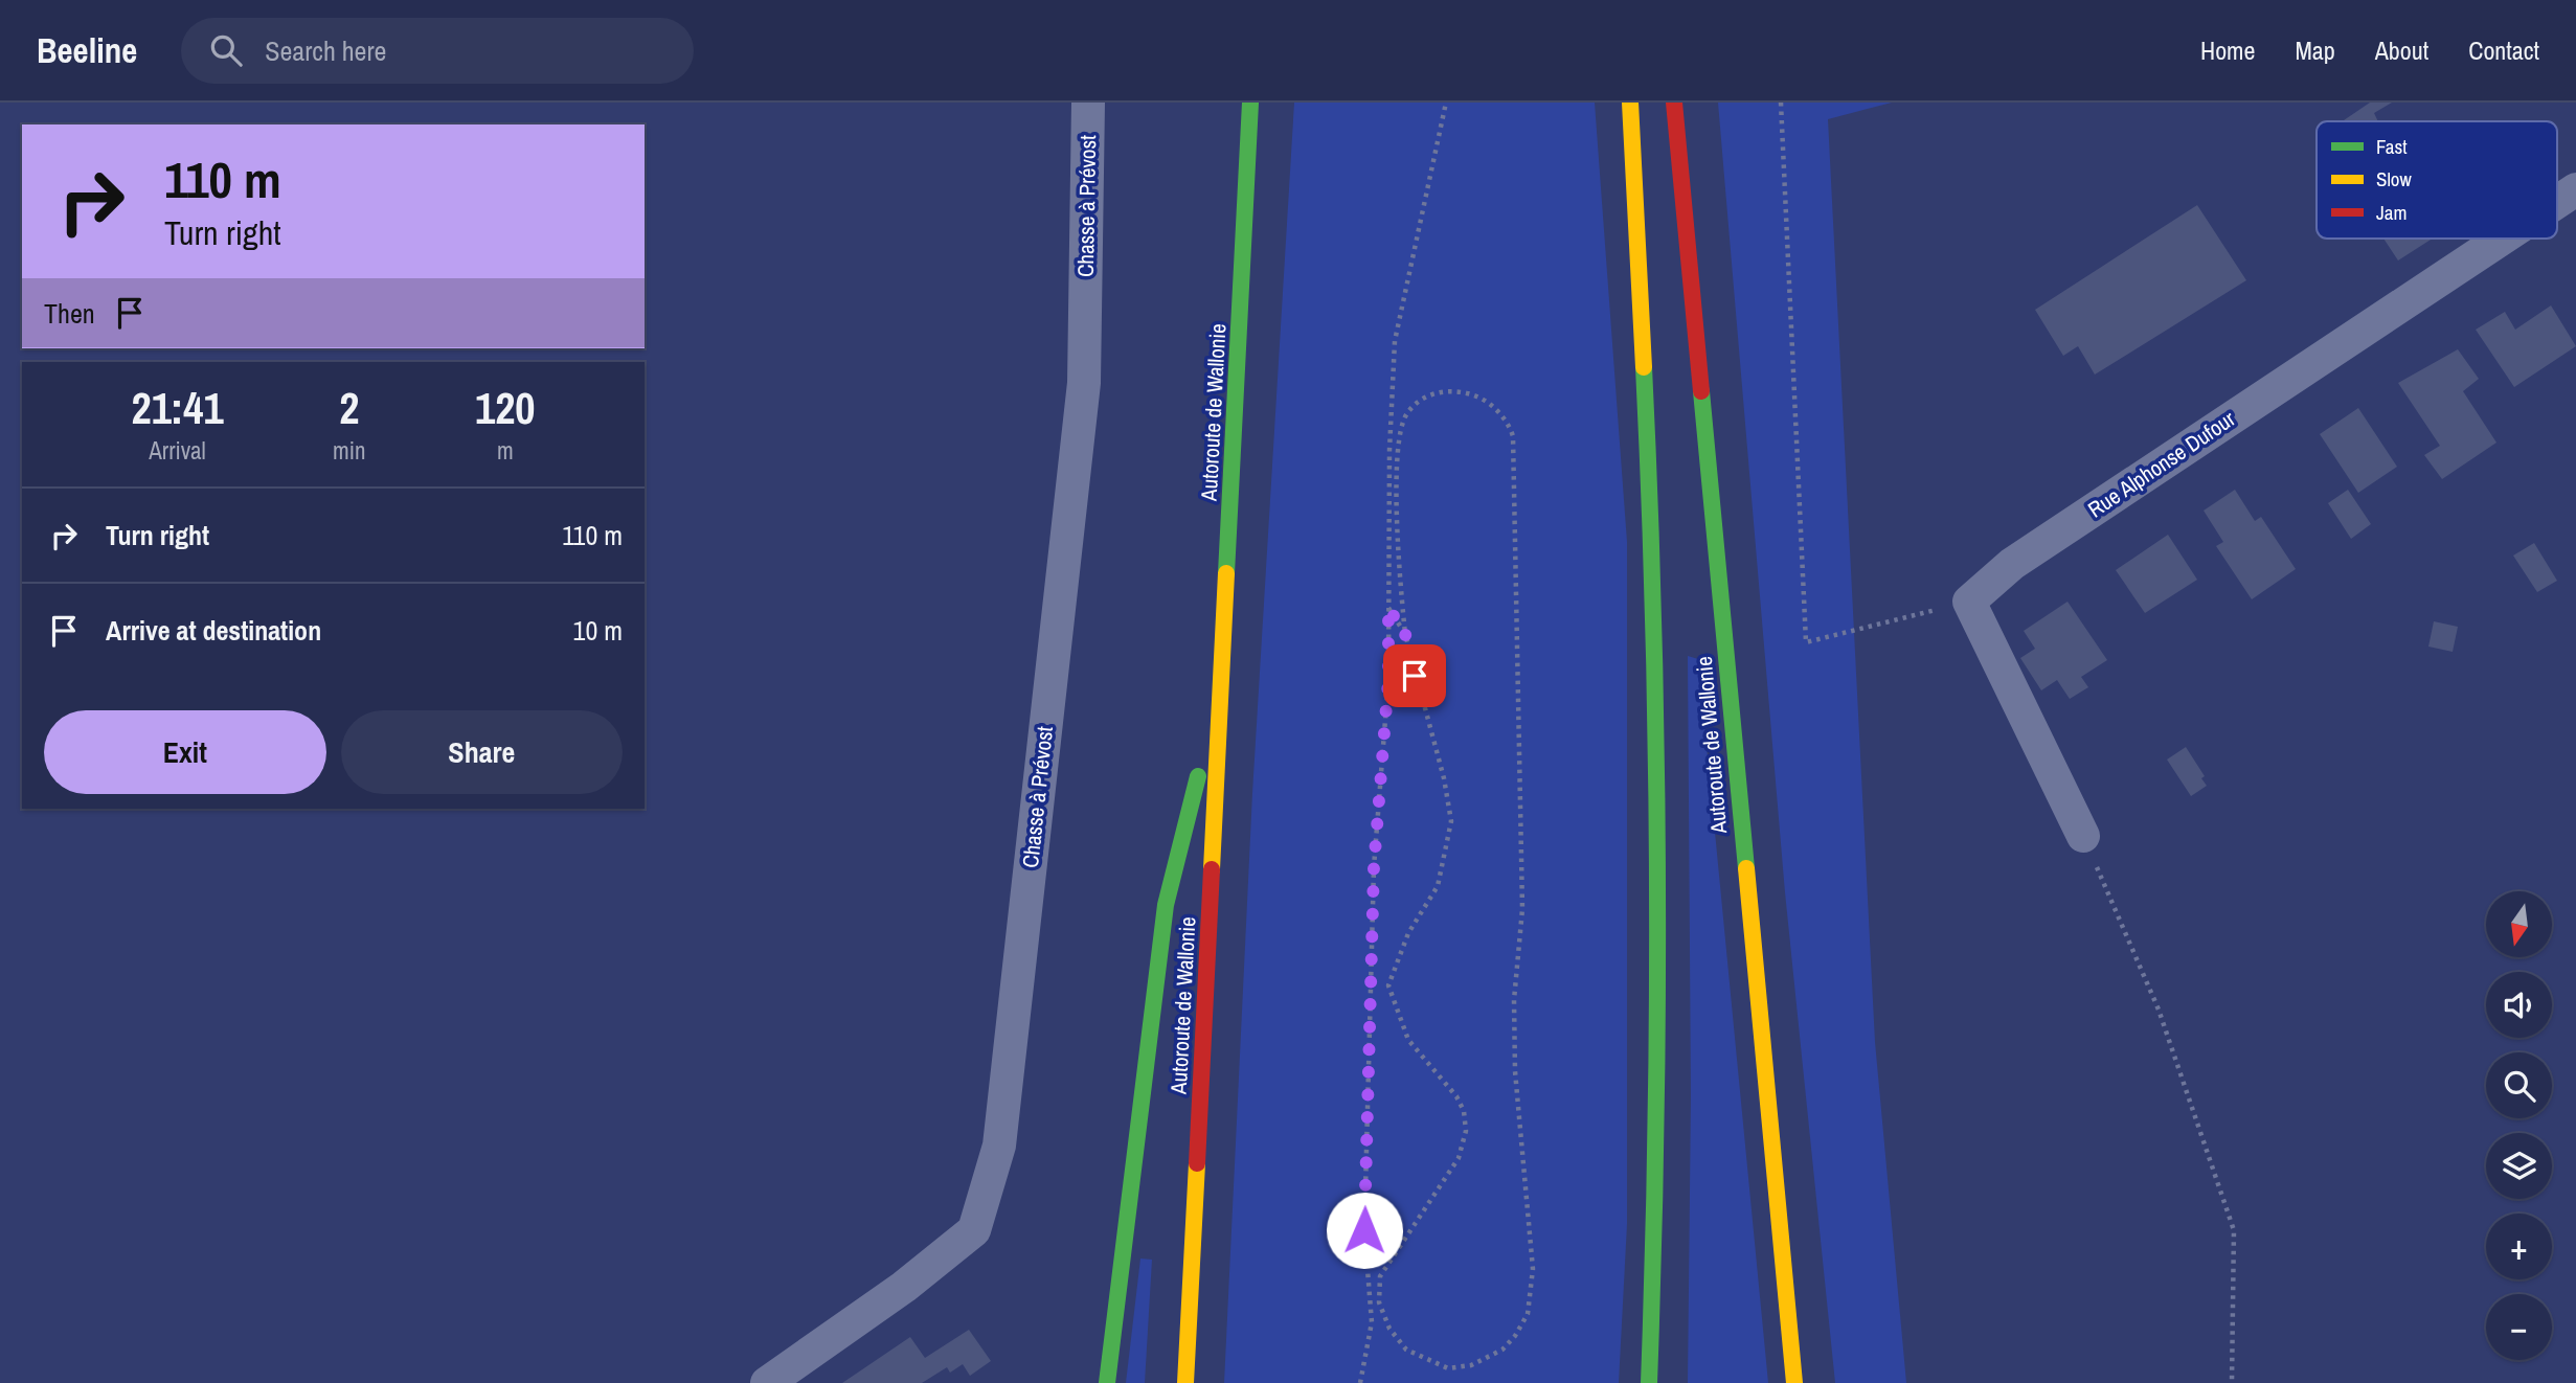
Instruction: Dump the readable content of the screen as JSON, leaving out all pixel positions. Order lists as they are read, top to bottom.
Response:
{
  "streets": {
    "highway": ["Autoroute de Wallonie"],
    "street": ["Chasse à Prévost", "Rue Alphonse Dufour"]
  },
  "legend": ["Fast", "Slow", "Jam"],
  "north": "bottom",
  "page": {
    "header": "Beeline",
    "search": "Search here",
    "nav": [
      "Home",
      "Map",
      "About",
      "Contact"
    ],
    "turn": ["110 m", "Turn right"],
    "then": "Then",
    "eta": [
      "21:41",
      "Arrival",
      "2",
      "min",
      "120",
      "m"
    ],
    "list": [
      {
        "name": "Turn right",
        "value": "110 m"
      },
      {
        "name": "Arrive at destination",
        "value": "10 m"
      }
    ],
    "buttons": ["Exit", "Share"],
    "map_buttons": ["+", "−"]
  }
}
